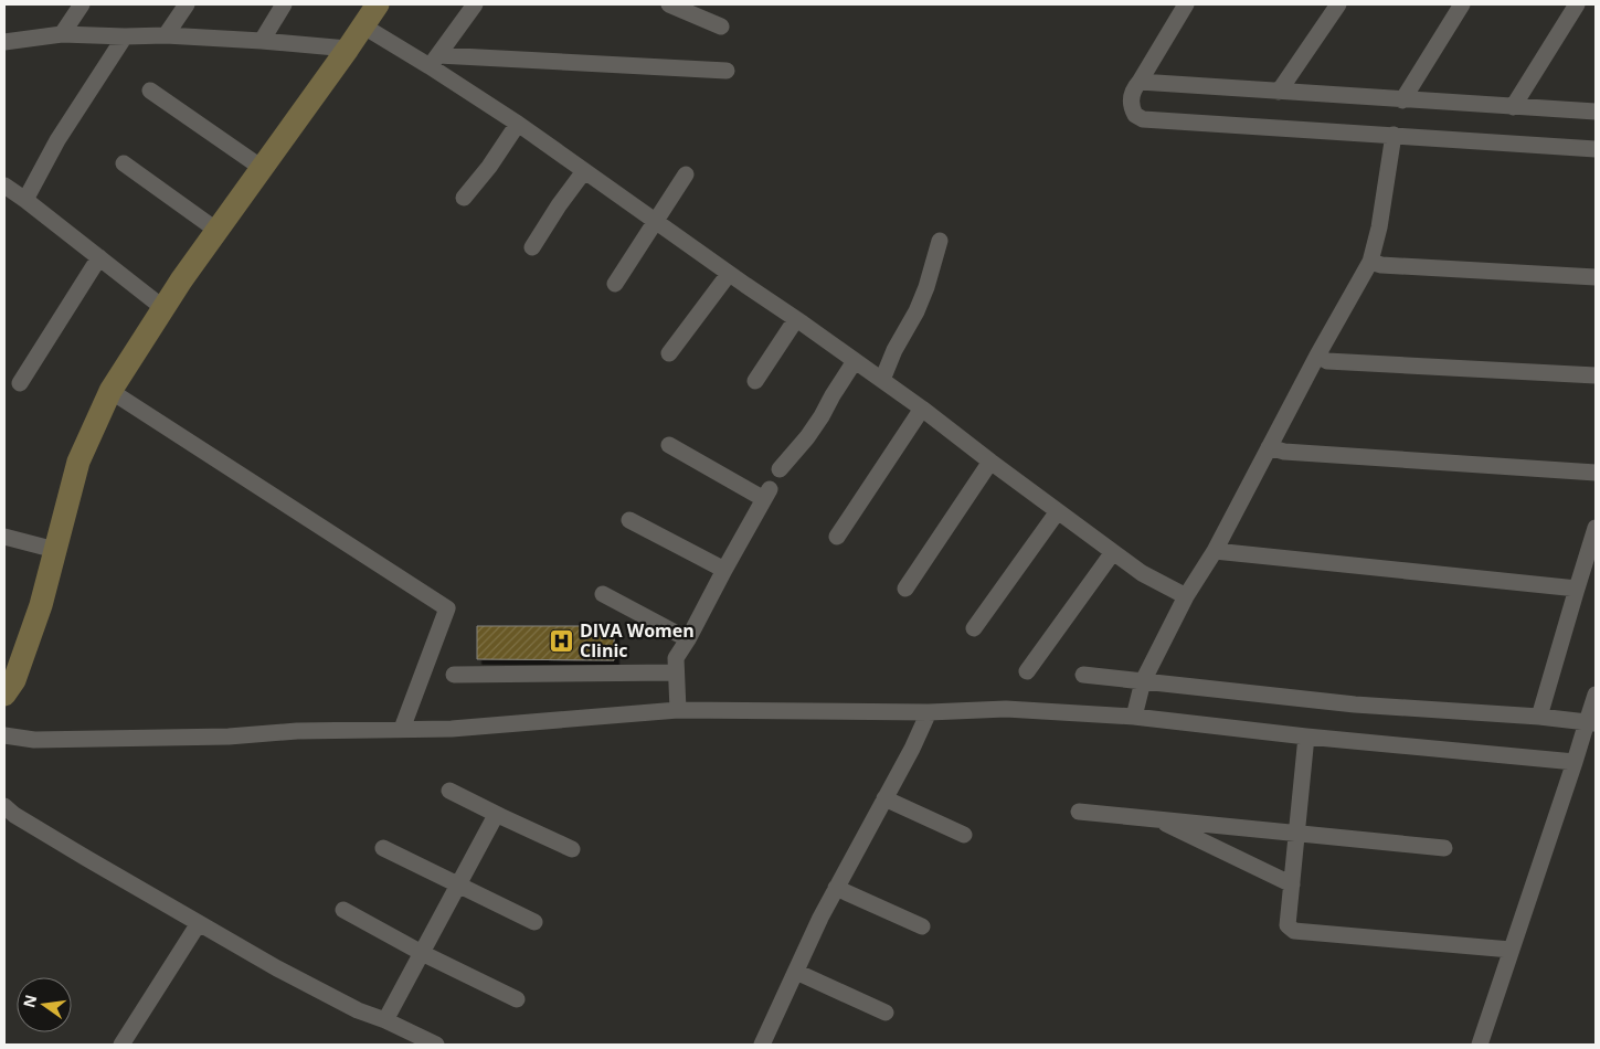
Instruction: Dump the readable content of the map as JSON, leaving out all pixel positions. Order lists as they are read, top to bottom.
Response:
{
  "places": {
    "hospital": ["DIVA Women Clinic"]
  },
  "north": "left"
}
